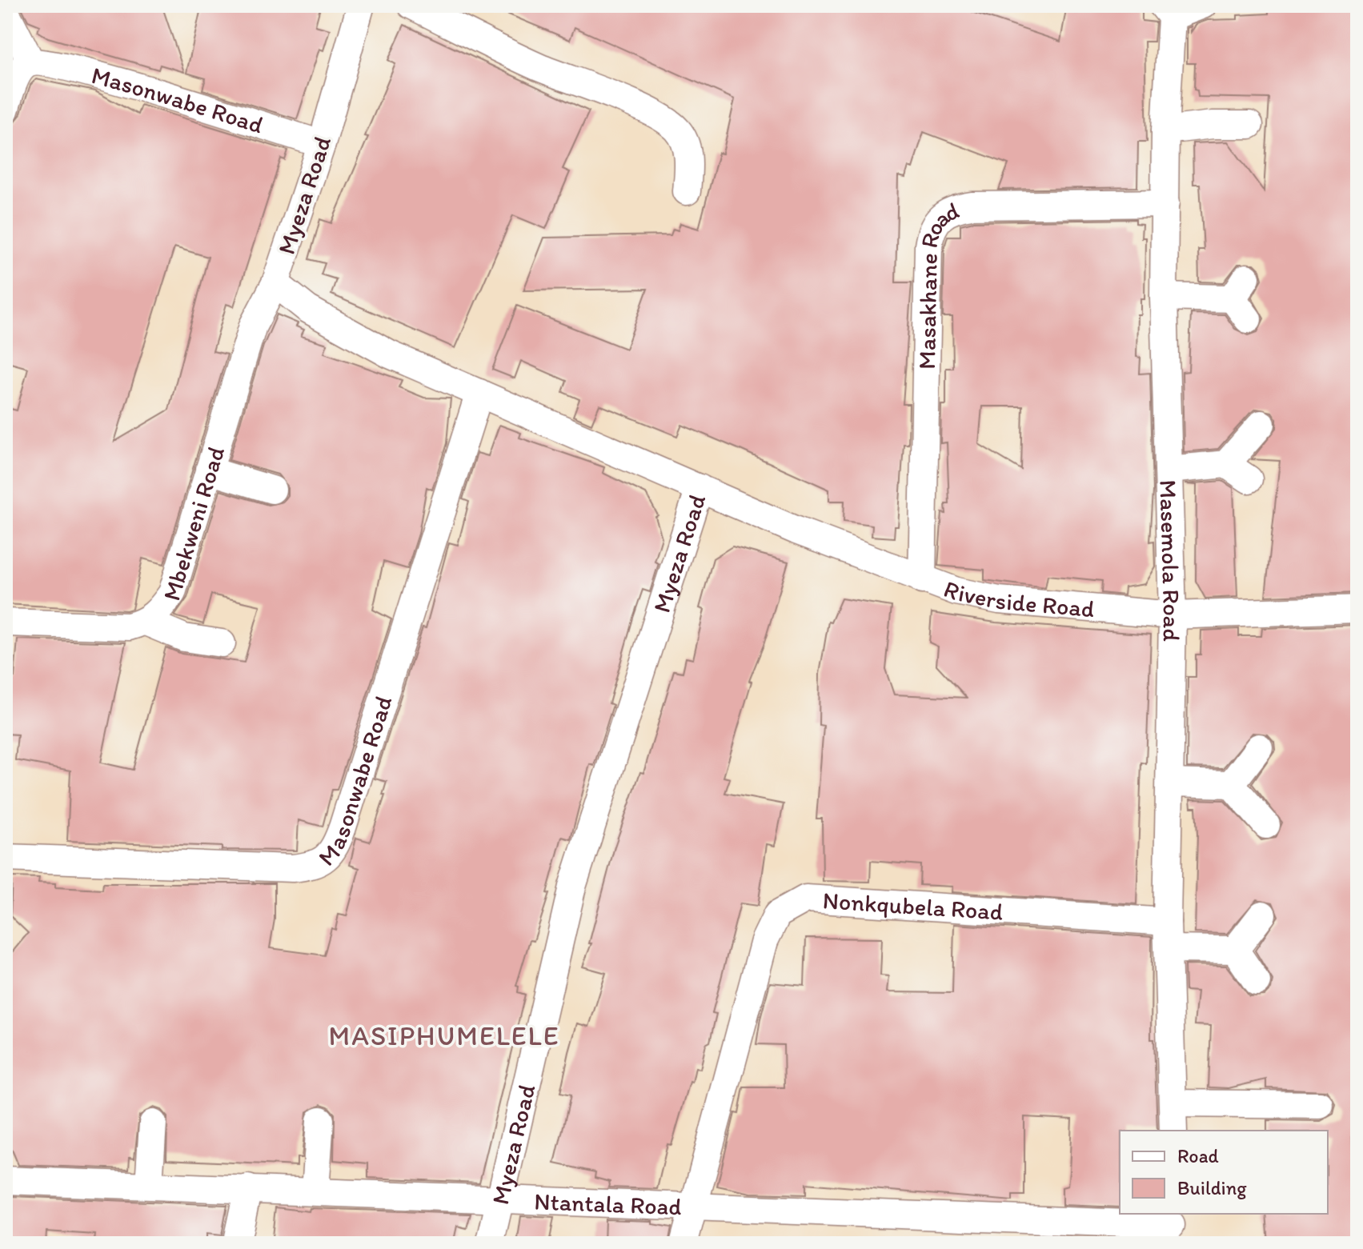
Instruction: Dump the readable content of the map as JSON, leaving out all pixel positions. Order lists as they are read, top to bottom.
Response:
{
  "streets": {
    "street": [
      "Masonwabe Road",
      "Myeza Road",
      "Masakhane Road",
      "Mbekweni Road",
      "Masemola Road",
      "Riverside Road",
      "Nonkqubela Road",
      "Ntantala Road"
    ]
  },
  "crossings": [
    ["Masonwabe Road", "Myeza Road"],
    ["Myeza Road", "Mbekweni Road"],
    ["Myeza Road", "Riverside Road"],
    ["Myeza Road", "Ntantala Road"],
    ["Masakhane Road", "Masemola Road"],
    ["Masakhane Road", "Riverside Road"],
    ["Masemola Road", "Riverside Road"],
    ["Masemola Road", "Nonkqubela Road"],
    ["Nonkqubela Road", "Ntantala Road"]
  ],
  "districts": ["MASIPHUMELELE"],
  "legend": ["Road", "Building"]
}
